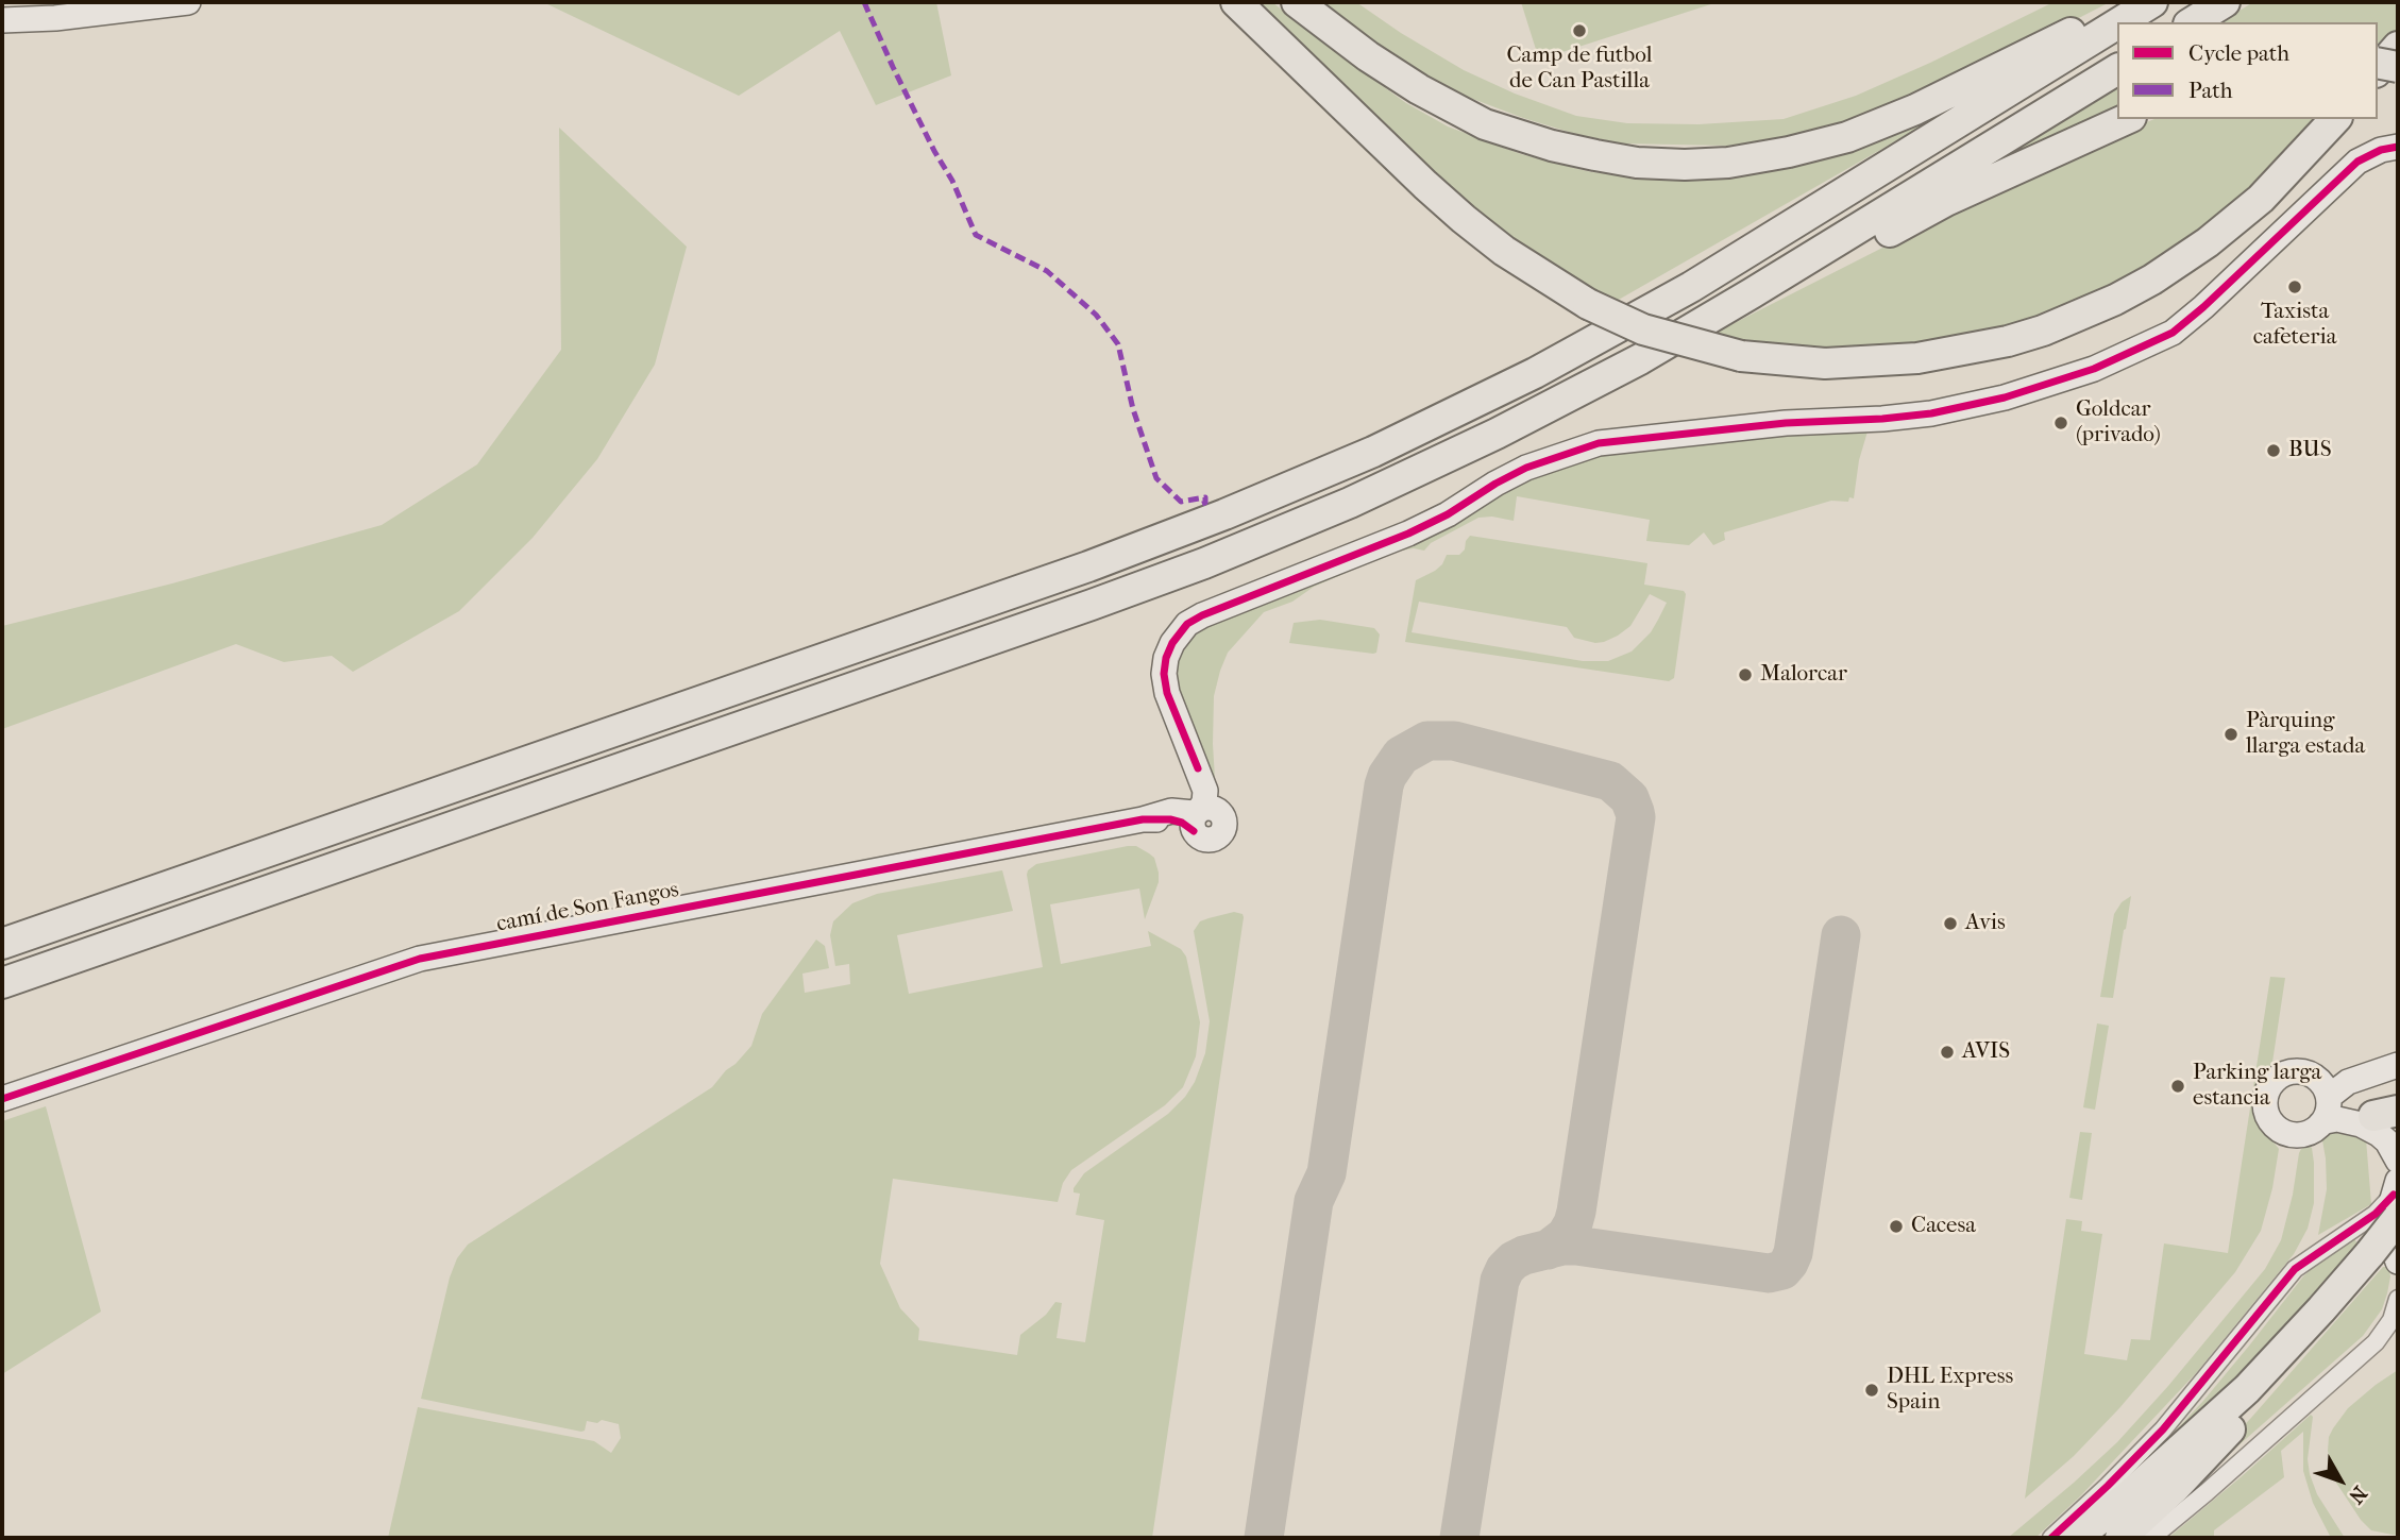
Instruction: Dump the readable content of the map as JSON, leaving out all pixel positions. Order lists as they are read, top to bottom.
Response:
{
  "streets": {
    "street": ["camí de Son Fangos"]
  },
  "places": [
    "Camp de futbol de Can Pastilla",
    "Taxista cafeteria",
    "Goldcar (privado)",
    "BUS",
    "Malorcar",
    "Pàrquing llarga estada",
    "Avis",
    "AVIS",
    "Parking larga estancia",
    "Cacesa",
    "DHL Express Spain"
  ],
  "legend": ["Cycle path", "Path"],
  "north": "bottom right"
}
